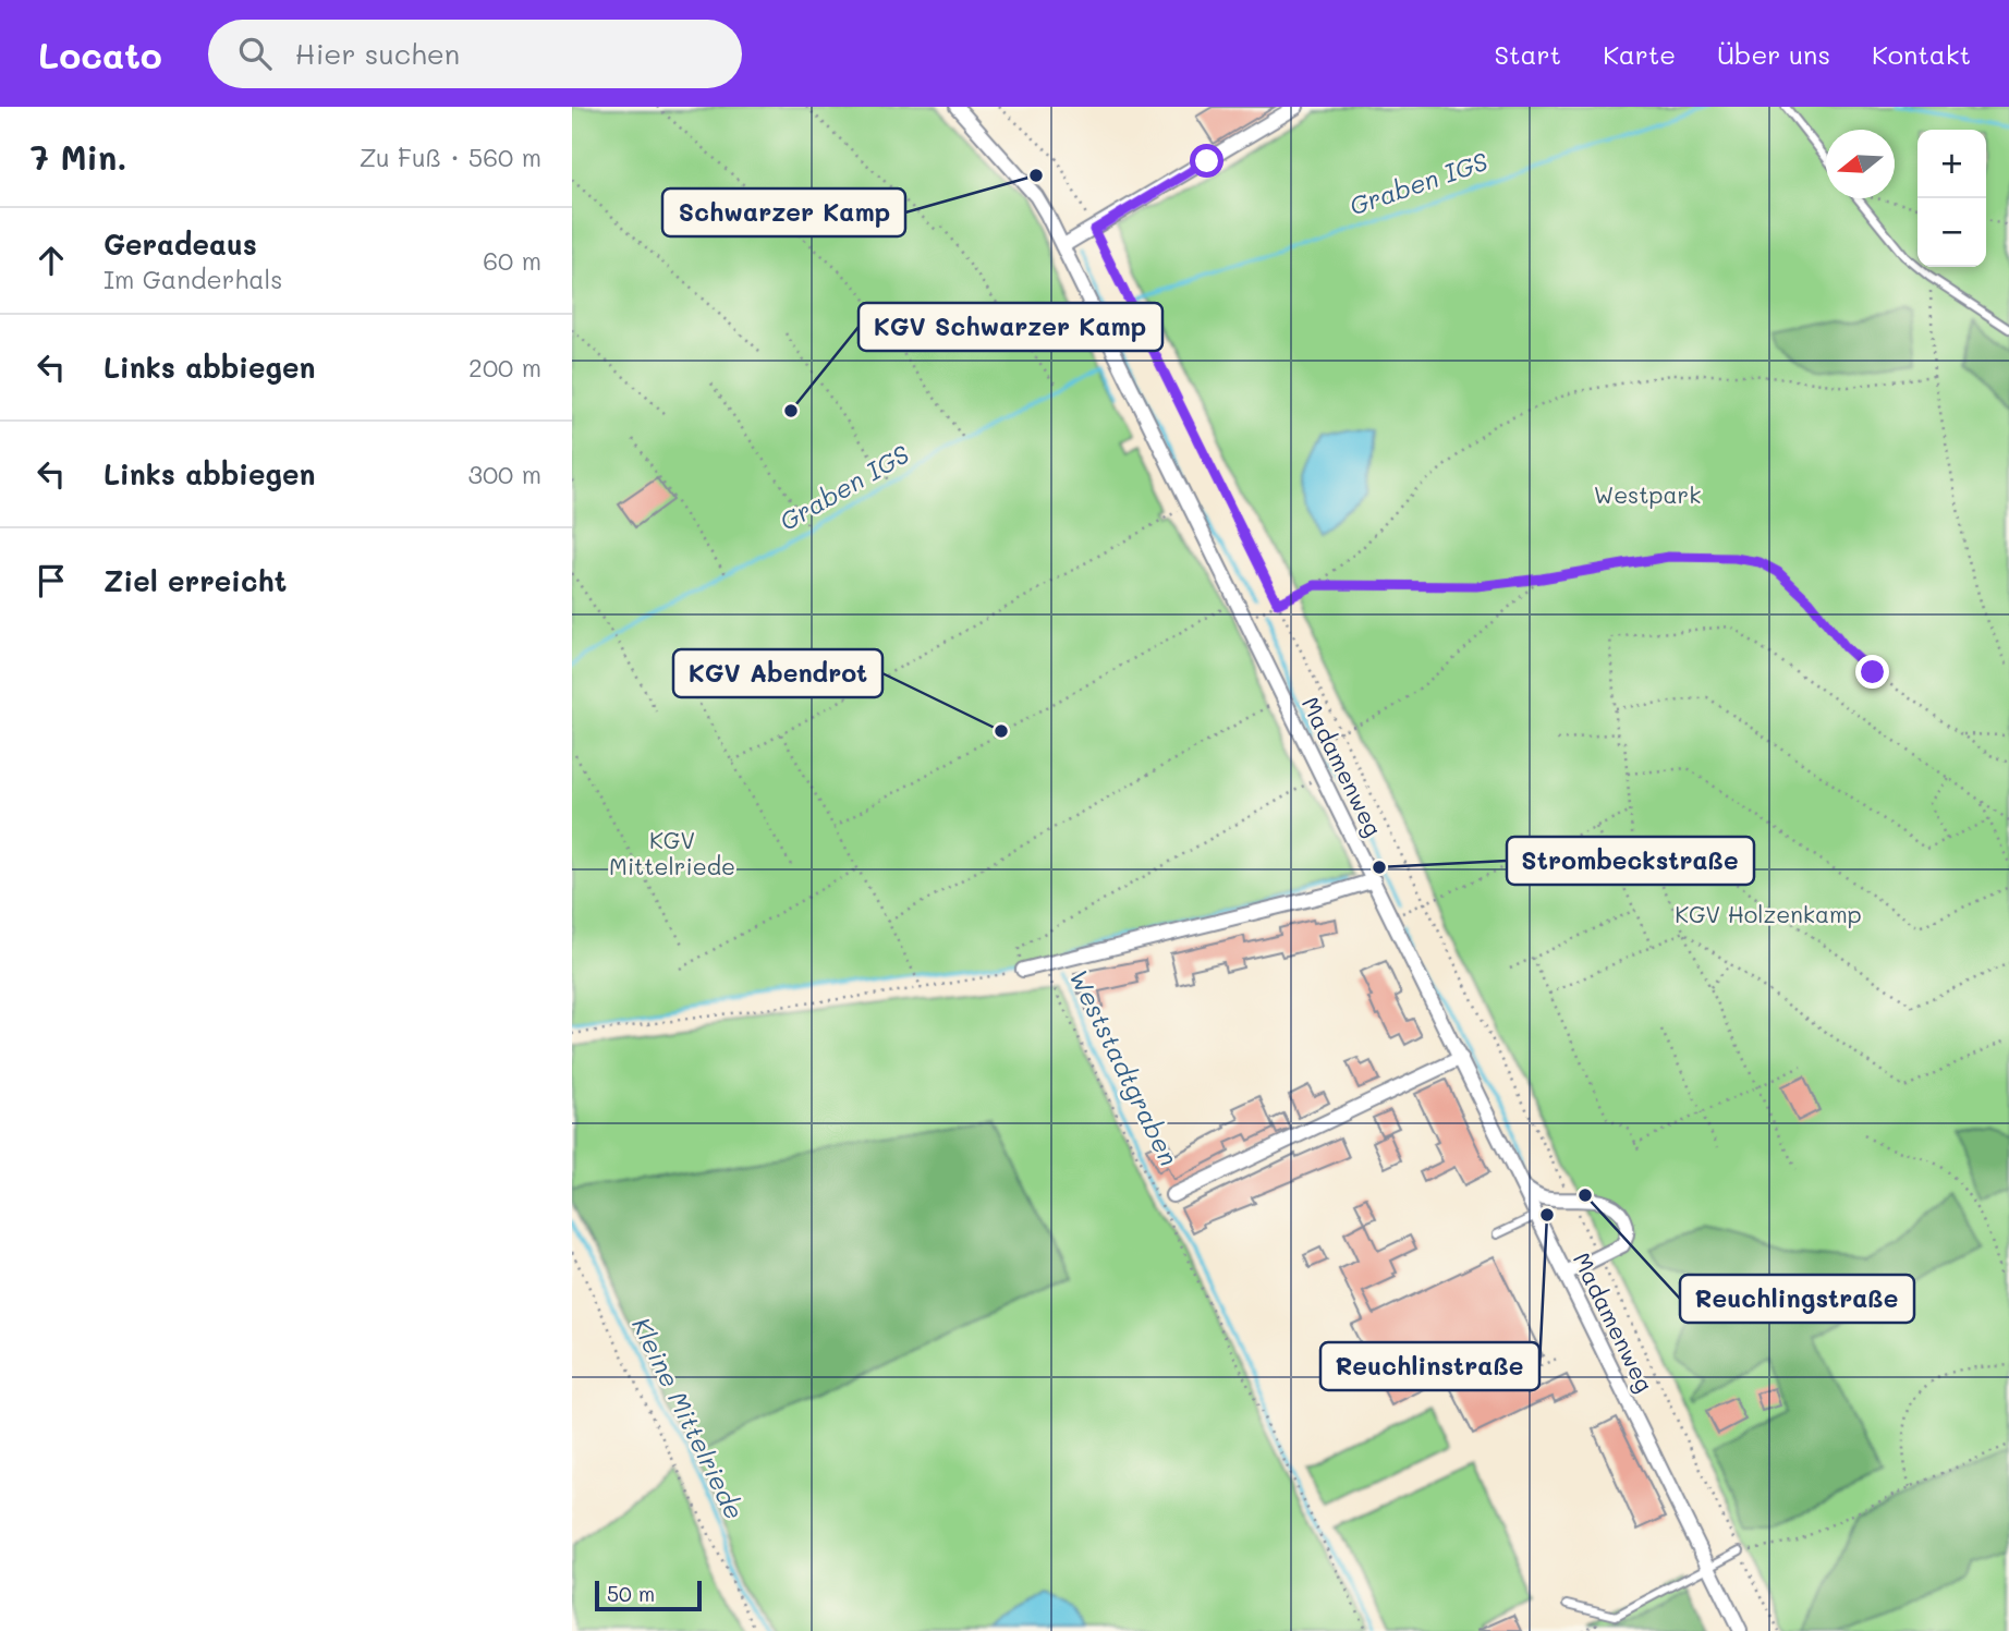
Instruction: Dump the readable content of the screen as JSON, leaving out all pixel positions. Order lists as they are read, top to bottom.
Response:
{
  "streets": {
    "street": ["Madamenweg"]
  },
  "water": ["Graben IGS", "Weststadtgraben", "Kleine Mittelriede"],
  "parks": ["Westpark", "KGV Mittelriede", "KGV Holzenkamp"],
  "places": [
    "Schwarzer Kamp",
    "KGV Schwarzer Kamp",
    "KGV Abendrot",
    "Strombeckstraße",
    "Reuchlingstraße",
    "Reuchlinstraße"
  ],
  "scale_bar": "50 m",
  "north": "left",
  "page": {
    "header": "Locato",
    "search": "Hier suchen",
    "nav": [
      "Start",
      "Karte",
      "Über uns",
      "Kontakt"
    ],
    "heading": ["7 Min.", "Zu Fuß · 560 m"],
    "map_buttons": ["+", "−"],
    "list": [
      ["Geradeaus", "Im Ganderhals", "60 m"],
      ["Links abbiegen", "200 m"],
      ["Links abbiegen", "300 m"],
      "Ziel erreicht"
    ],
    "scale": "50 m"
  }
}
